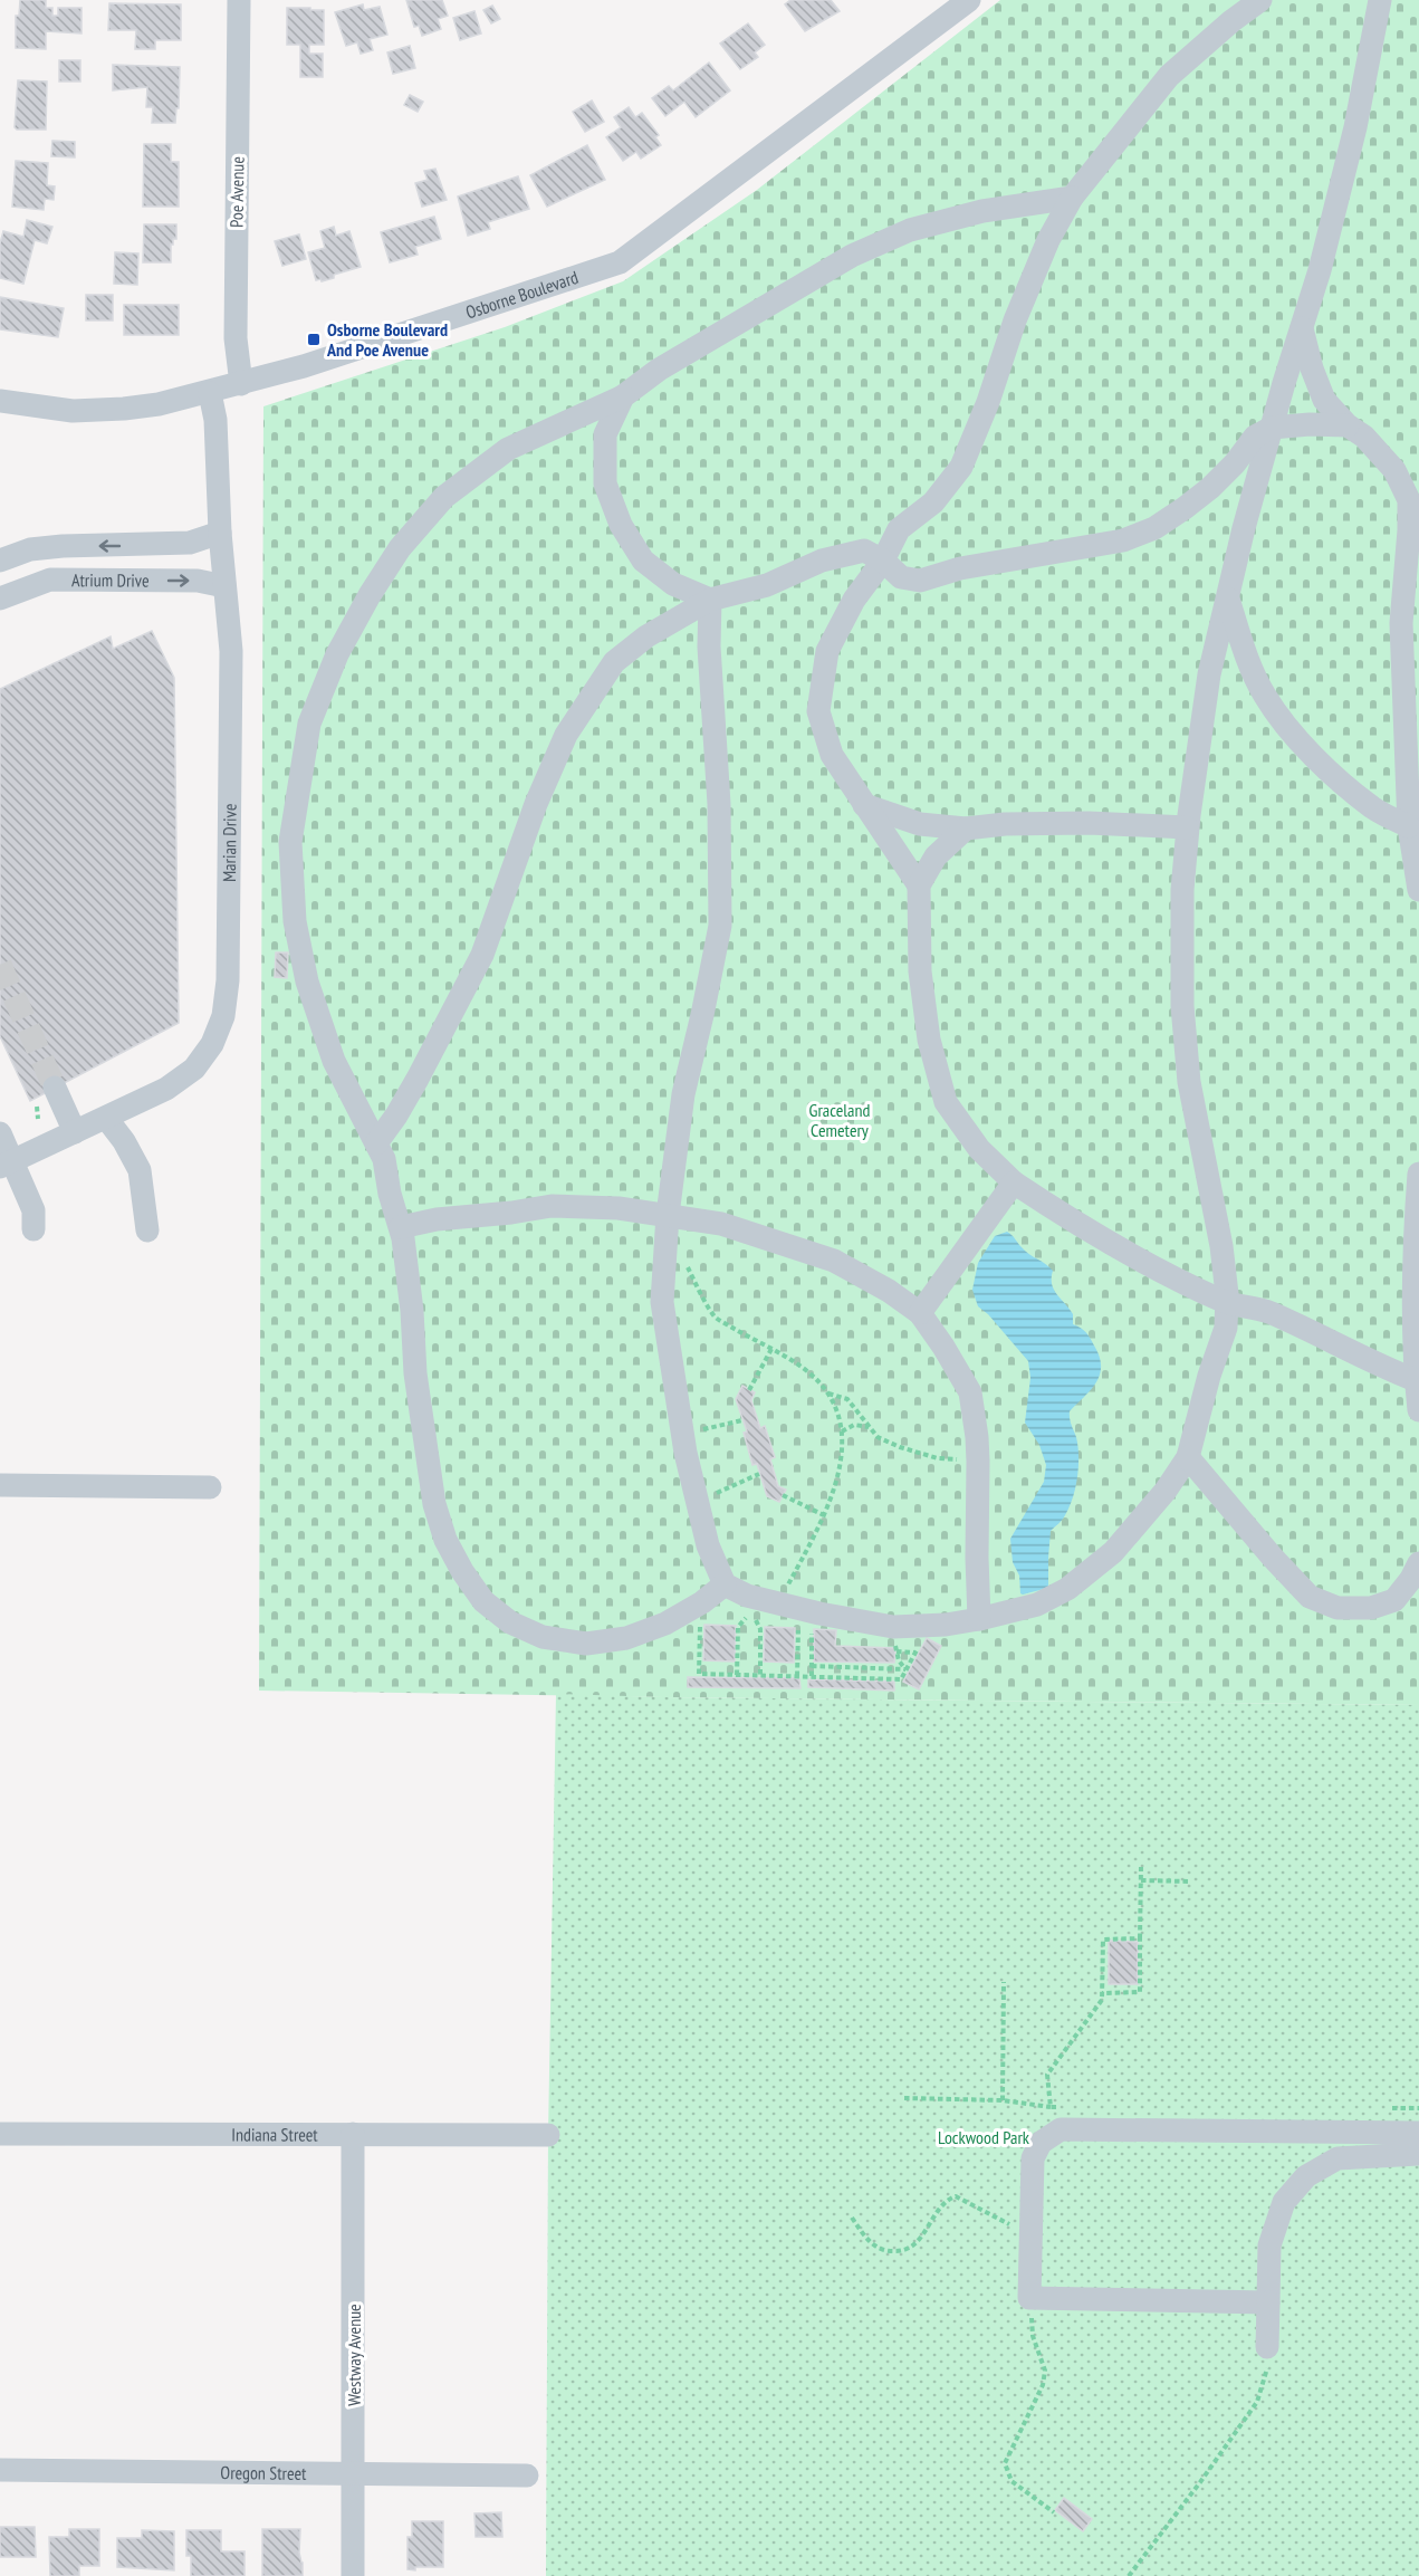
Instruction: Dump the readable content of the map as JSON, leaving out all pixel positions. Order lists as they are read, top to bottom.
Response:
{
  "streets": {
    "street": [
      "Poe Avenue",
      "Osborne Boulevard",
      "Atrium Drive",
      "Marian Drive",
      "Indiana Street",
      "Westway Avenue",
      "Oregon Street"
    ]
  },
  "crossings": [
    ["Poe Avenue", "Osborne Boulevard"],
    ["Osborne Boulevard", "Marian Drive"],
    ["Atrium Drive", "Marian Drive"],
    ["Indiana Street", "Westway Avenue"],
    ["Westway Avenue", "Oregon Street"]
  ],
  "parks": ["Graceland Cemetery", "Lockwood Park"],
  "places": {
    "transit": ["Osborne Boulevard And Poe Avenue"]
  }
}
